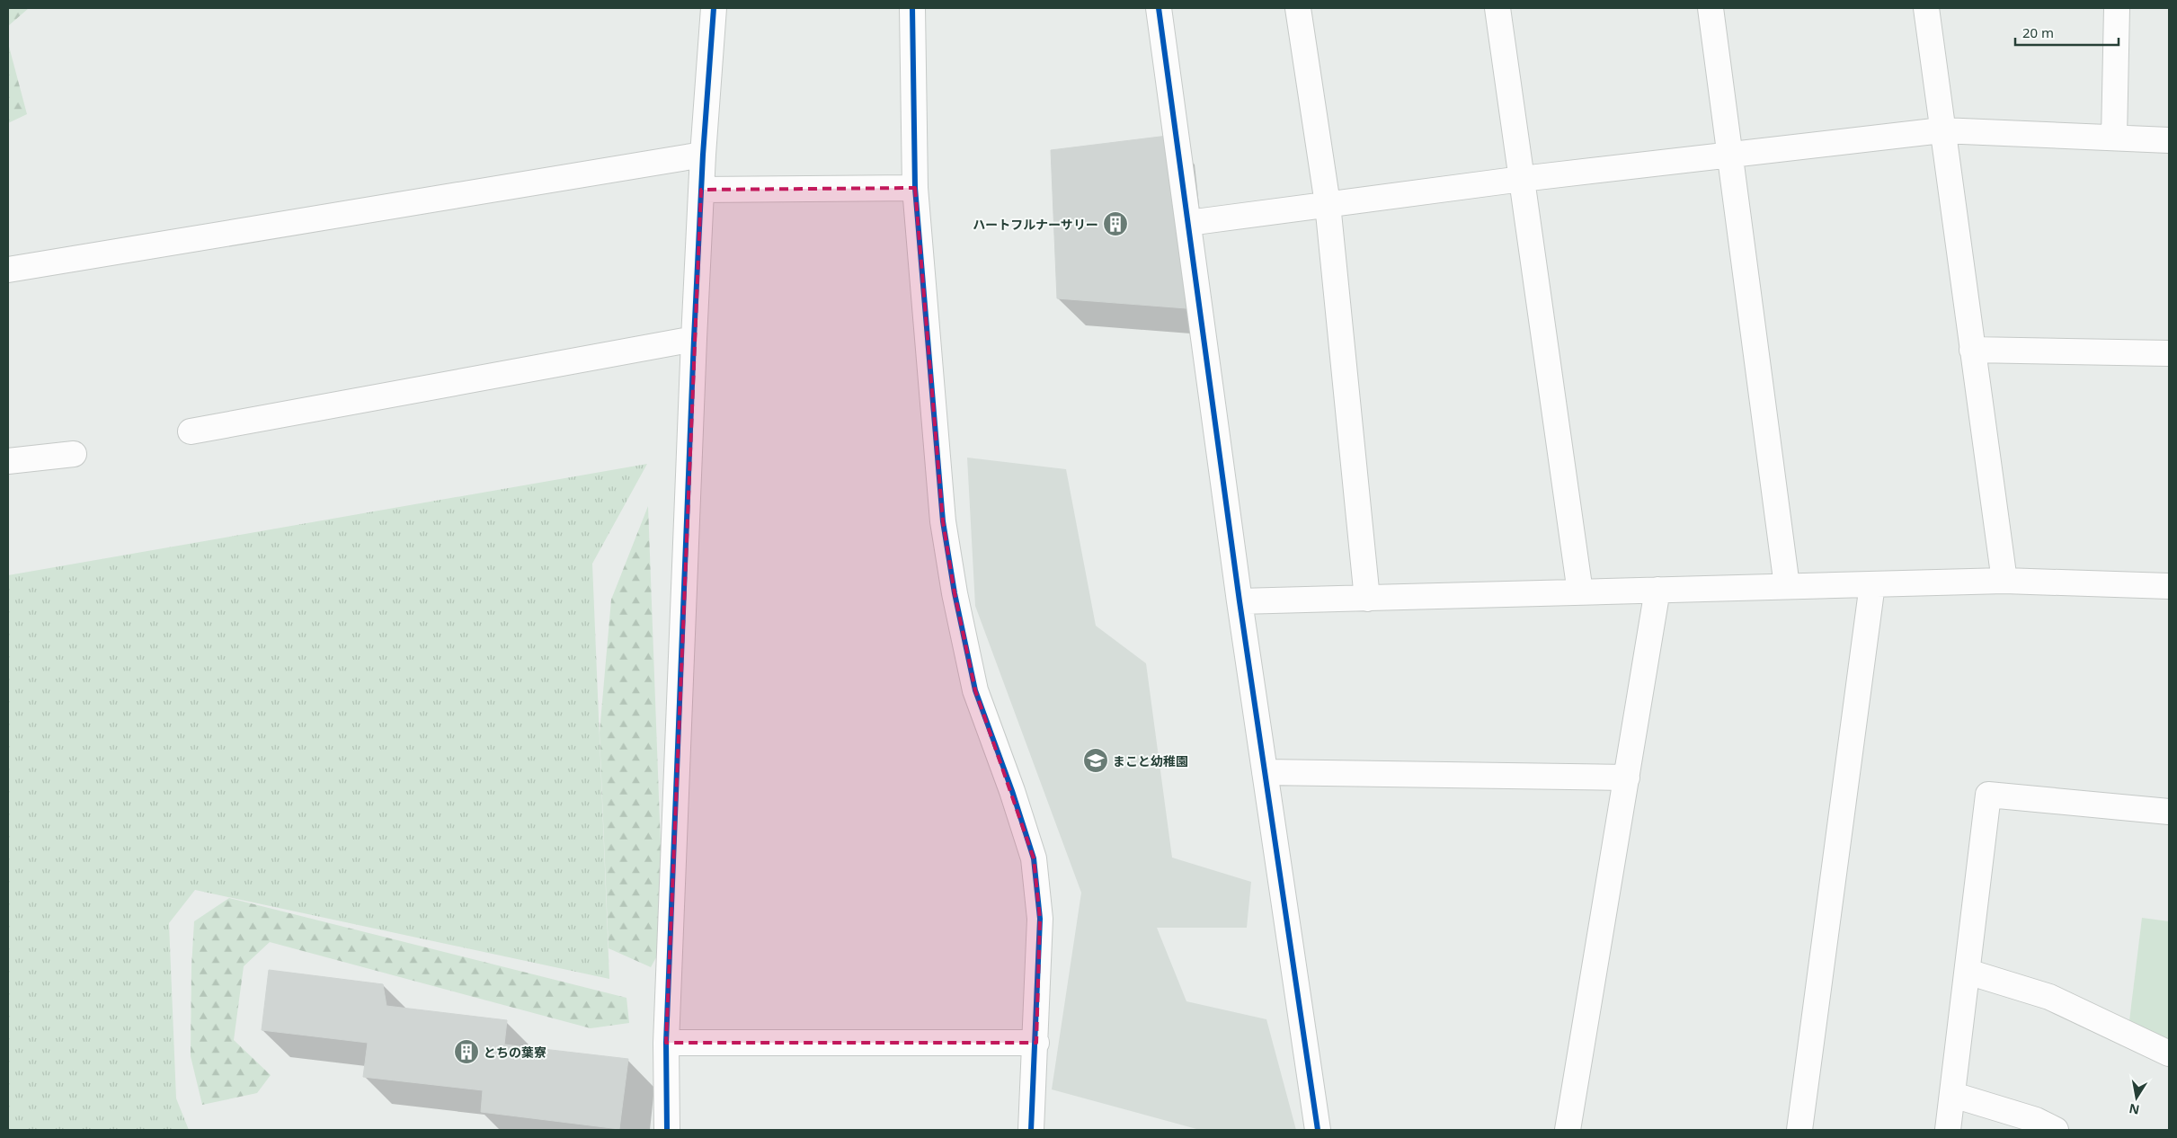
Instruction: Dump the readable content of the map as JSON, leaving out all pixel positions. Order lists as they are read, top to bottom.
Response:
{
  "places": {
    "building": ["ハートフルナーサリー", "とちの葉寮"],
    "school or university": ["まこと幼稚園"]
  },
  "scale_bar": "20 m",
  "north": "bottom"
}
